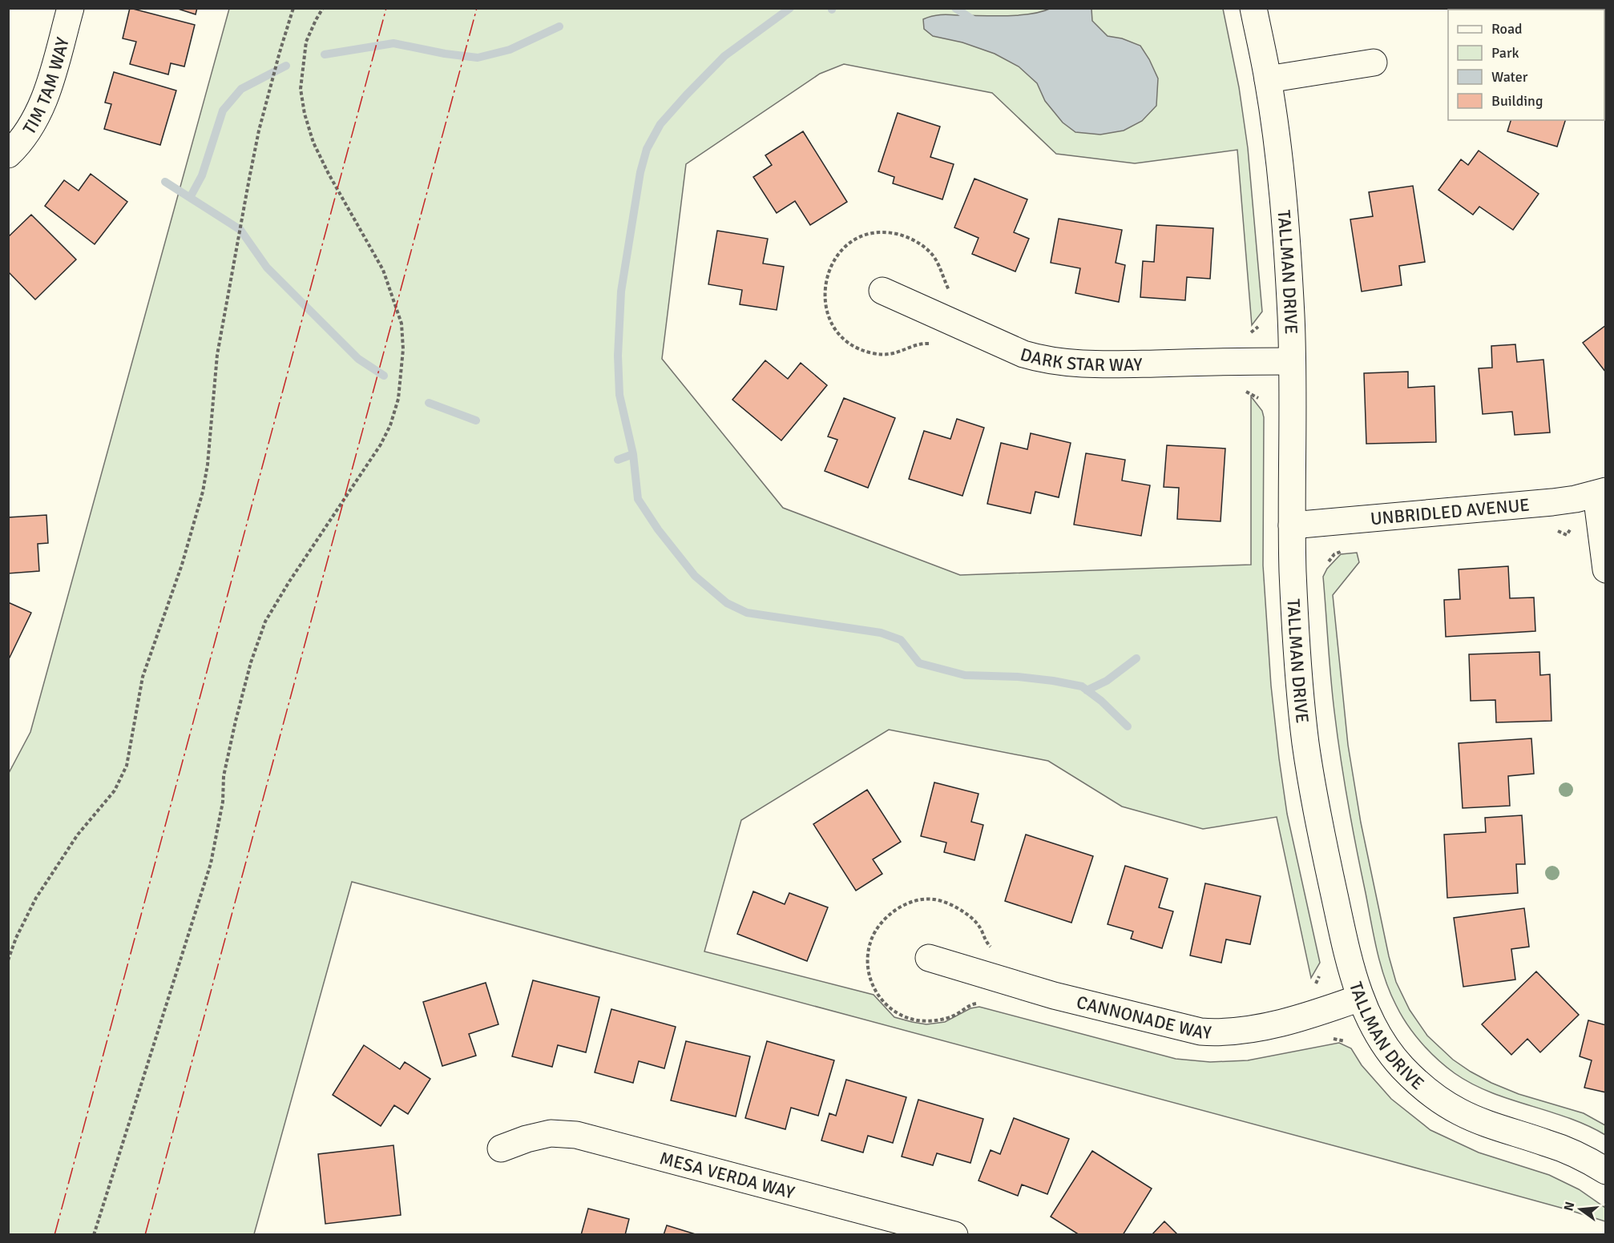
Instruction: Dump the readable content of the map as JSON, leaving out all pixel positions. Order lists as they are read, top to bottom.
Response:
{
  "streets": {
    "street": [
      "TIM TAM WAY",
      "TALLMAN DRIVE",
      "DARK STAR WAY",
      "UNBRIDLED AVENUE",
      "CANNONADE WAY",
      "MESA VERDA WAY"
    ]
  },
  "crossings": [
    ["TALLMAN DRIVE", "DARK STAR WAY"],
    ["TALLMAN DRIVE", "UNBRIDLED AVENUE"],
    ["TALLMAN DRIVE", "CANNONADE WAY"]
  ],
  "legend": [
    "Road",
    "Park",
    "Water",
    "Building"
  ],
  "north": "left"
}
